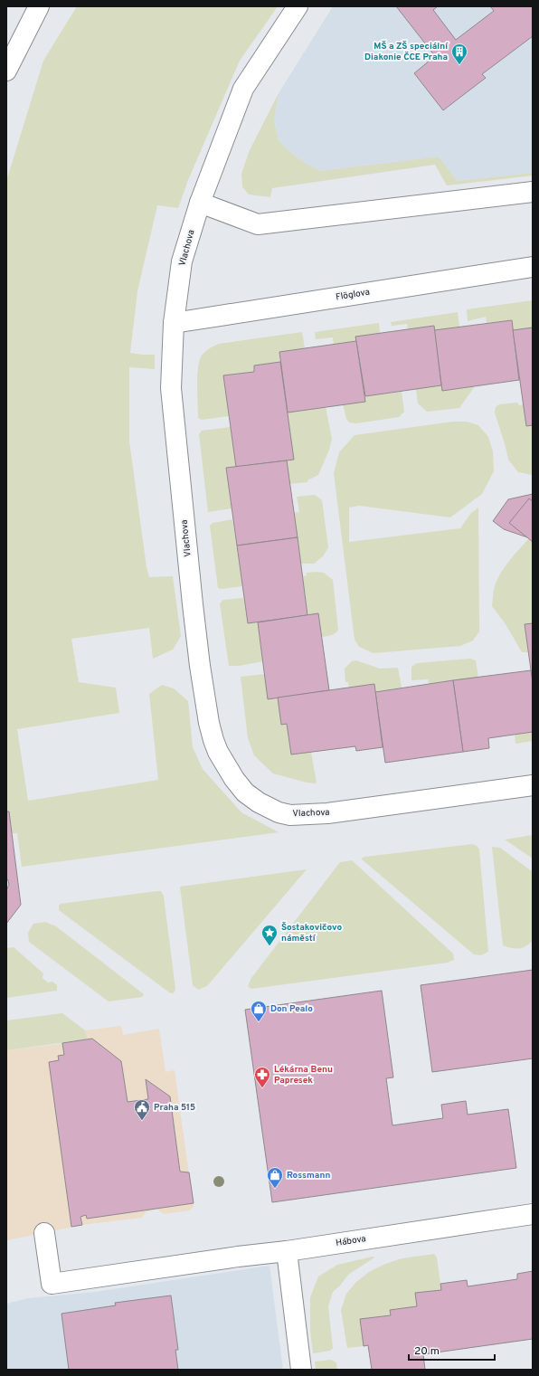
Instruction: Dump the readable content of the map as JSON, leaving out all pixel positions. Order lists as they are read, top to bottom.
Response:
{
  "streets": {
    "street": ["Vlachova", "Flöglova", "Hábova"]
  },
  "crossings": [
    ["Vlachova", "Flöglova"]
  ],
  "places": {
    "building": ["MŠ a ZŠ speciální Diakonie ČCE Praha"],
    "place": ["Šostakovičovo náměstí"],
    "shop": ["Don Pealo", "Rossmann"],
    "pharmacy": ["Lékárna Benu Papresek"],
    "public building": ["Praha 515"]
  },
  "scale_bar": "20 m"
}
